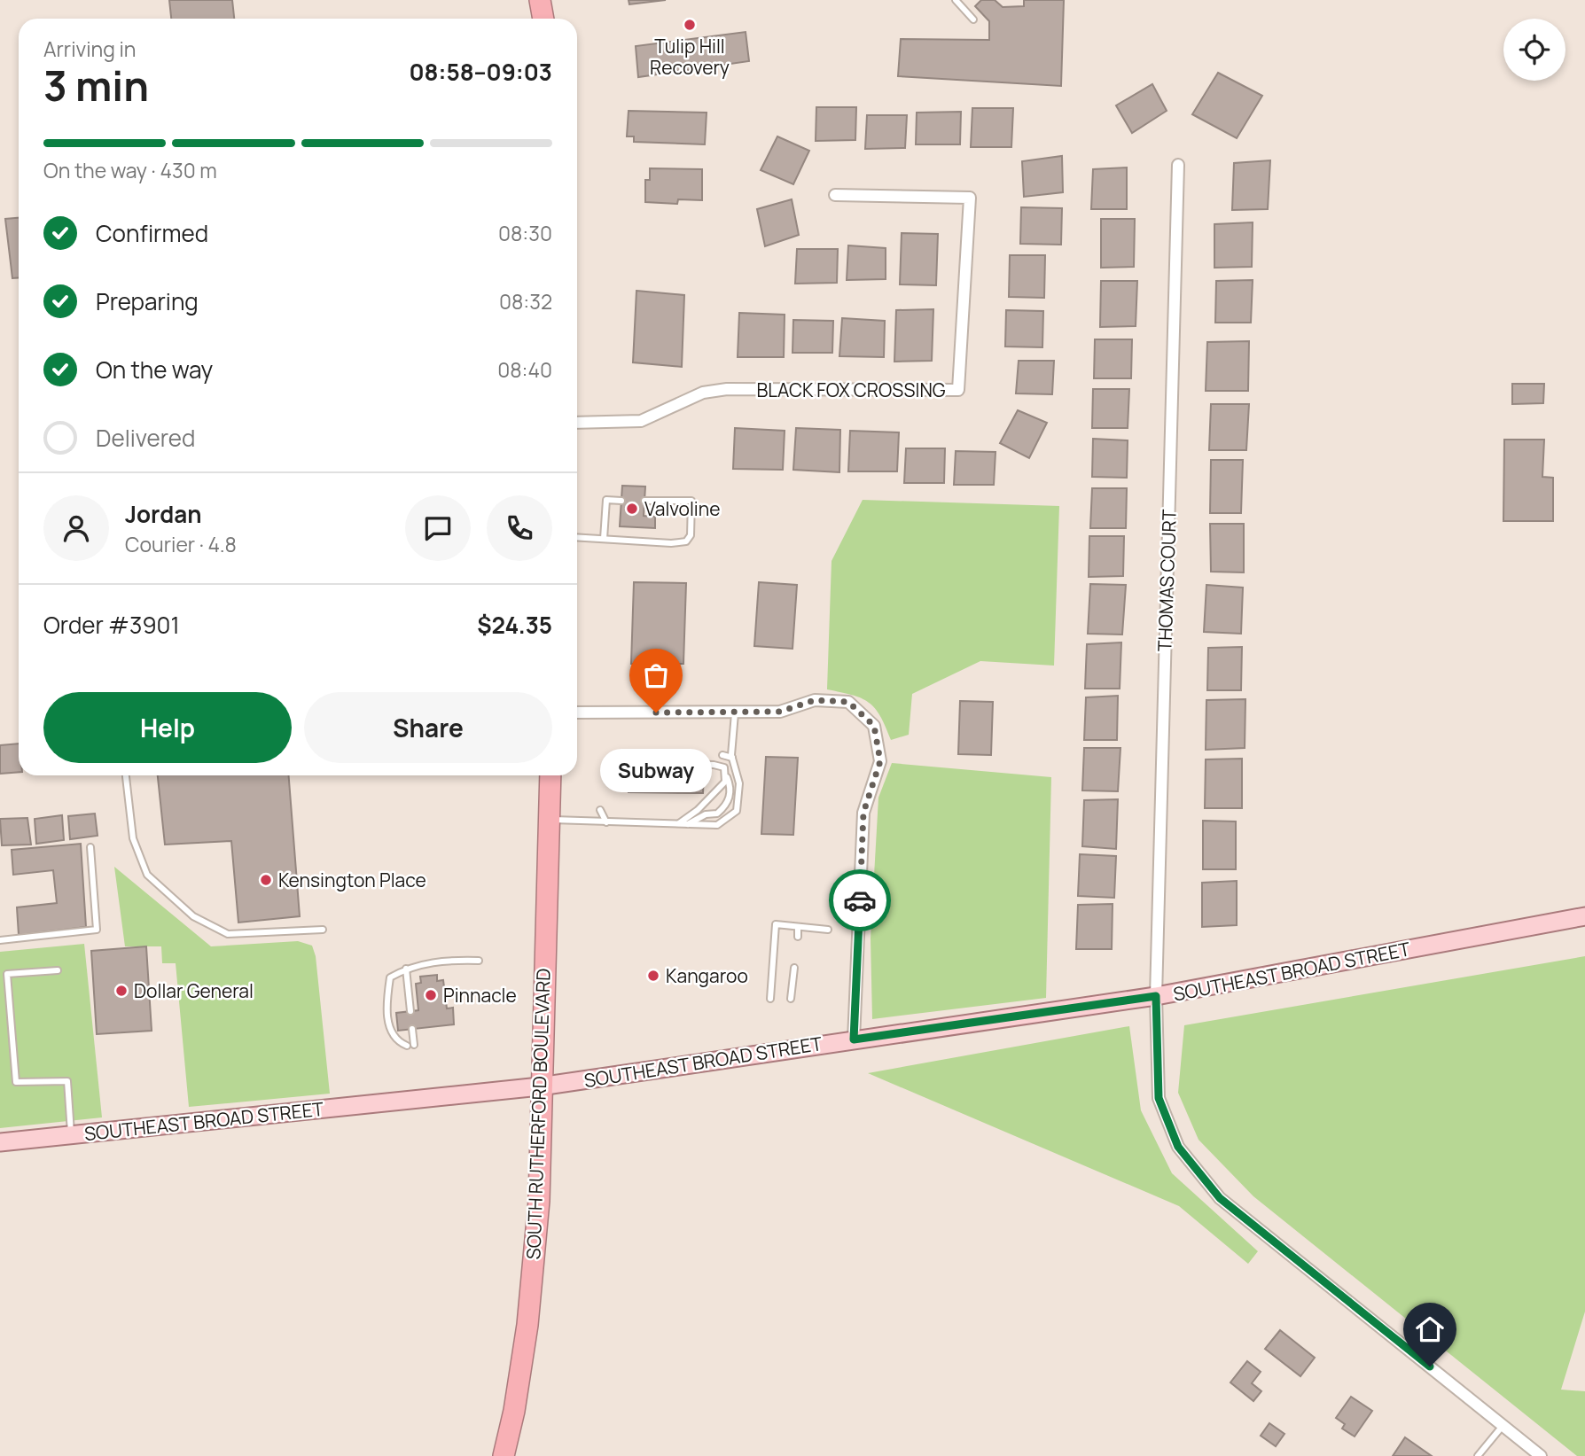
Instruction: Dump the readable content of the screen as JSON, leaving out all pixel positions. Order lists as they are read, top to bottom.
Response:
{
  "streets": {
    "highway": ["SOUTH RUTHERFORD BOULEVARD"],
    "main road": ["SOUTHEAST BROAD STREET"],
    "street": ["BLACK FOX CROSSING", "THOMAS COURT"]
  },
  "crossings": [
    ["THOMAS COURT", "SOUTHEAST BROAD STREET"],
    ["SOUTHEAST BROAD STREET", "SOUTH RUTHERFORD BOULEVARD"]
  ],
  "places": [
    "Tulip Hill Recovery",
    "Valvoline",
    "Subway",
    "Kensington Place",
    "Kangaroo",
    "Dollar General",
    "Pinnacle"
  ],
  "page": {
    "heading": ["3 min", "Arriving in", "08:58–09:03"],
    "panel": [
      "Jordan",
      "Courier · 4.8",
      "Order #3901",
      "$24.35"
    ],
    "bar": "On the way · 430 m",
    "list": [
      ["Confirmed", "08:30"],
      ["Preparing", "08:32"],
      ["On the way", "08:40"],
      "Delivered"
    ],
    "buttons": ["Help", "Share"],
    "bubble": "Subway"
  }
}
